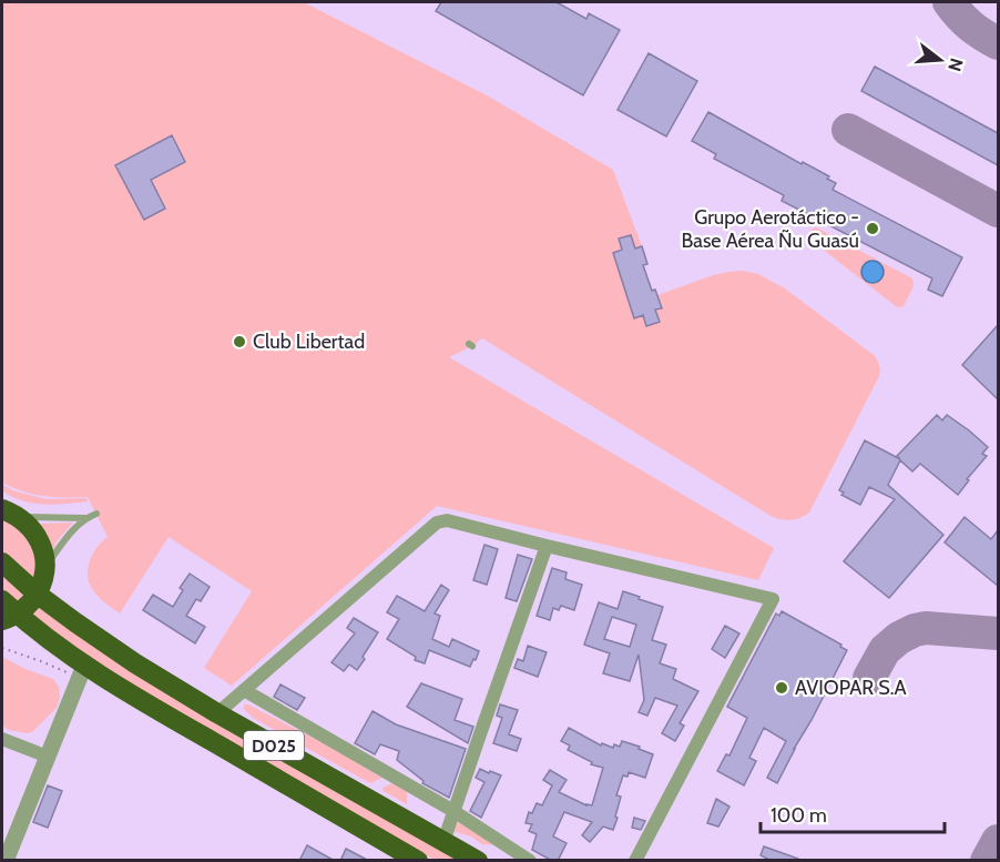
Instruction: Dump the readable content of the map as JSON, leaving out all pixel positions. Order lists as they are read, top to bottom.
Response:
{
  "streets": {
    "highway": ["D025"]
  },
  "places": ["Grupo Aerotáctico - Base Aérea Ñu Guasú", "Club Libertad", "AVIOPAR S.A"],
  "scale_bar": "100 m",
  "north": "right"
}
